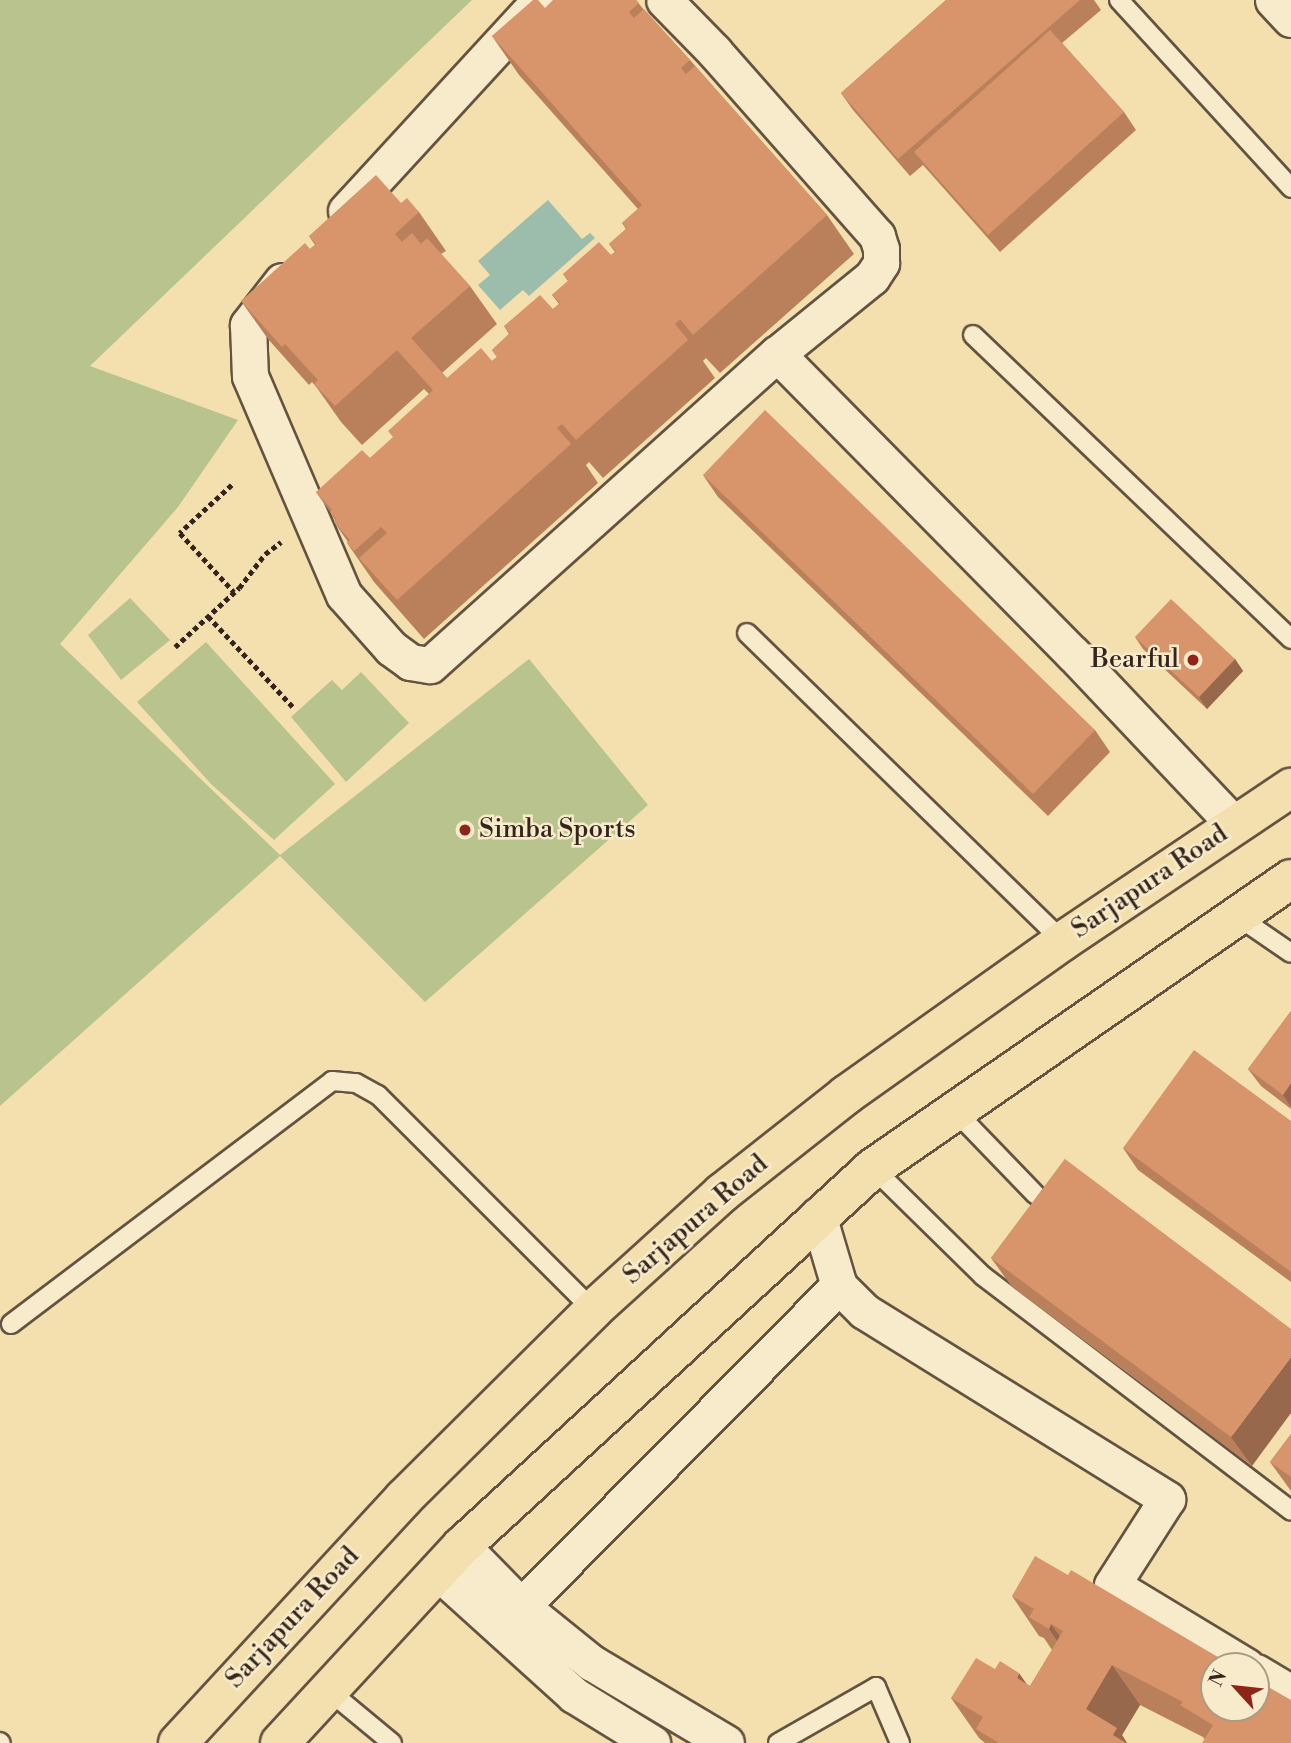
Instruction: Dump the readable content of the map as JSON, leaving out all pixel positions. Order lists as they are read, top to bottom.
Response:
{
  "streets": {
    "main road": ["Sarjapura Road"]
  },
  "places": ["Bearful", "Simba Sports"],
  "north": "top left"
}
